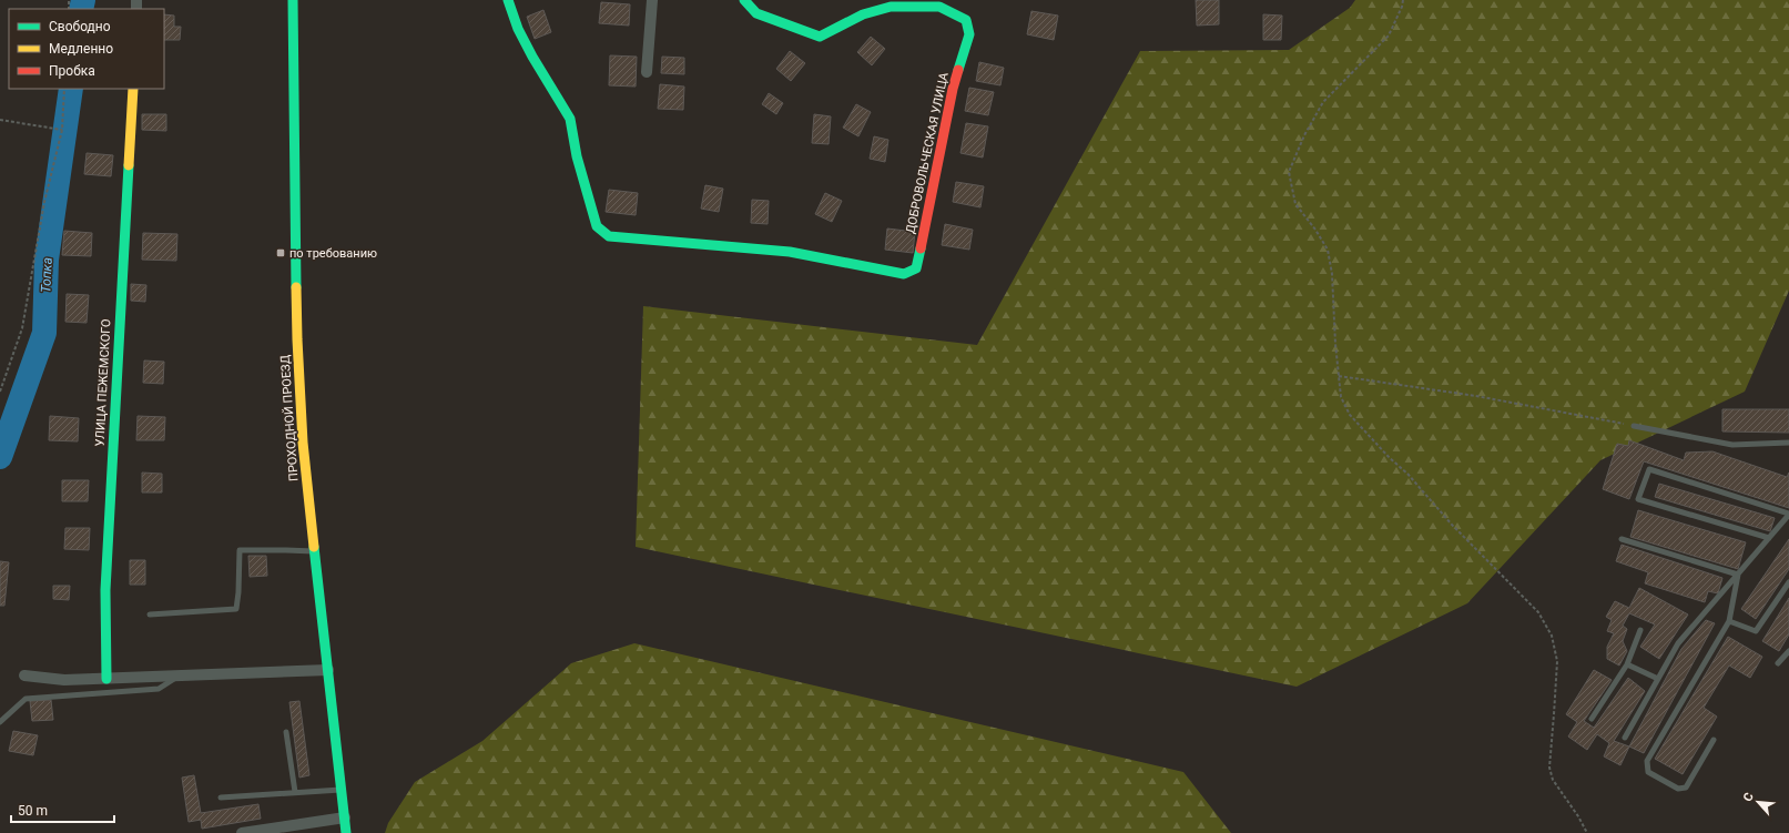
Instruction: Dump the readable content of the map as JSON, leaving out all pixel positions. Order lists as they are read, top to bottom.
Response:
{
  "streets": {
    "street": ["ДОБРОВОЛЬЧЕСКАЯ УЛИЦА", "УЛИЦА ПЕЖЕМСКОГО", "ПРОХОДНОЙ ПРОЕЗД"]
  },
  "water": ["Топка"],
  "places": {
    "transit": ["по требованию"]
  },
  "legend": ["Свободно", "Медленно", "Пробка"],
  "scale_bar": "50 m",
  "north": "top left"
}
